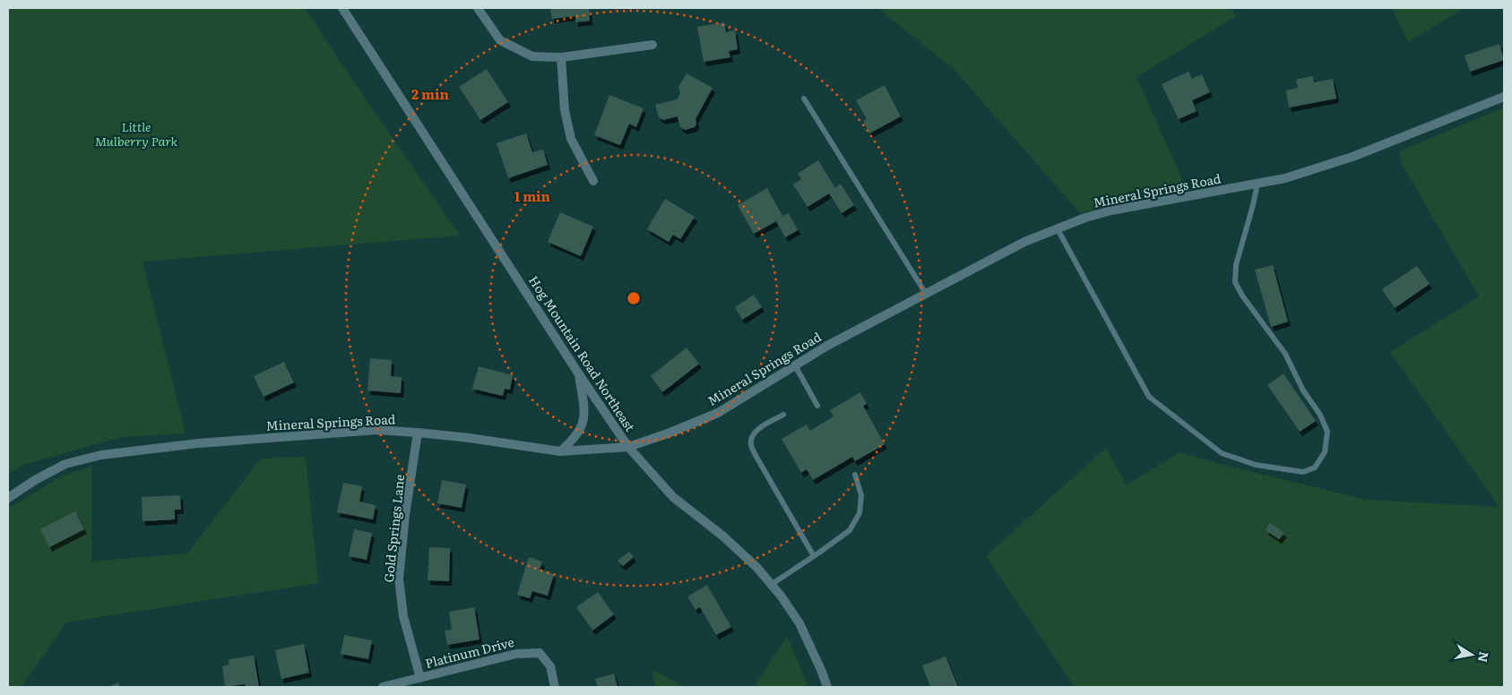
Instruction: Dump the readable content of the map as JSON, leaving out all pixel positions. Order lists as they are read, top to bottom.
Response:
{
  "streets": {
    "street": [
      "Mineral Springs Road",
      "Hog Mountain Road Northeast",
      "Gold Springs Lane",
      "Platinum Drive"
    ]
  },
  "crossings": [
    ["Mineral Springs Road", "Hog Mountain Road Northeast"],
    ["Mineral Springs Road", "Gold Springs Lane"],
    ["Gold Springs Lane", "Platinum Drive"]
  ],
  "parks": ["Little Mulberry Park"],
  "north": "right",
  "rings": ["2 min", "1 min"]
}
